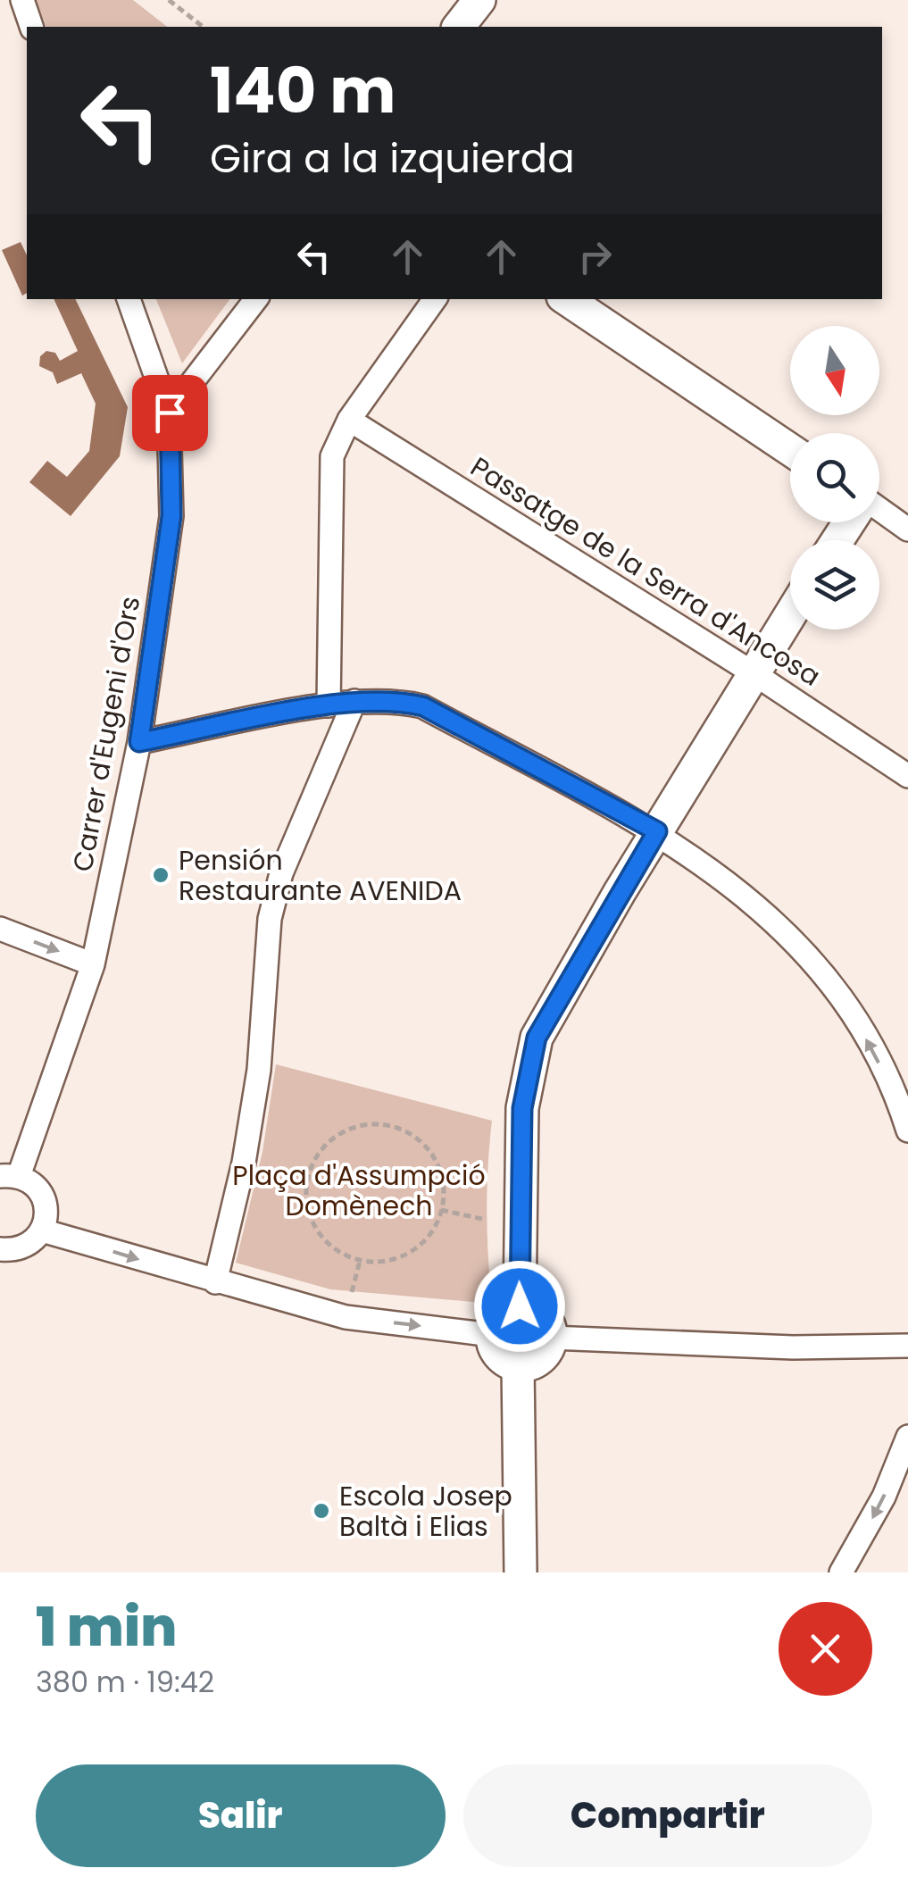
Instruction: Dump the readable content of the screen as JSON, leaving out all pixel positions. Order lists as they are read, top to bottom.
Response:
{
  "streets": {
    "street": ["Passatge de la Serra d'Ancosa", "Carrer d'Eugeni d'Ors"]
  },
  "parks": ["Plaça d'Assumpció Domènech"],
  "places": ["Pensión Restaurante AVENIDA", "Escola Josep Baltà i Elias"],
  "north": "bottom",
  "page": {
    "turn": ["140 m", "Gira a la izquierda"],
    "heading": ["1 min", "380 m · 19:42"],
    "buttons": ["Salir", "Compartir"]
  }
}
